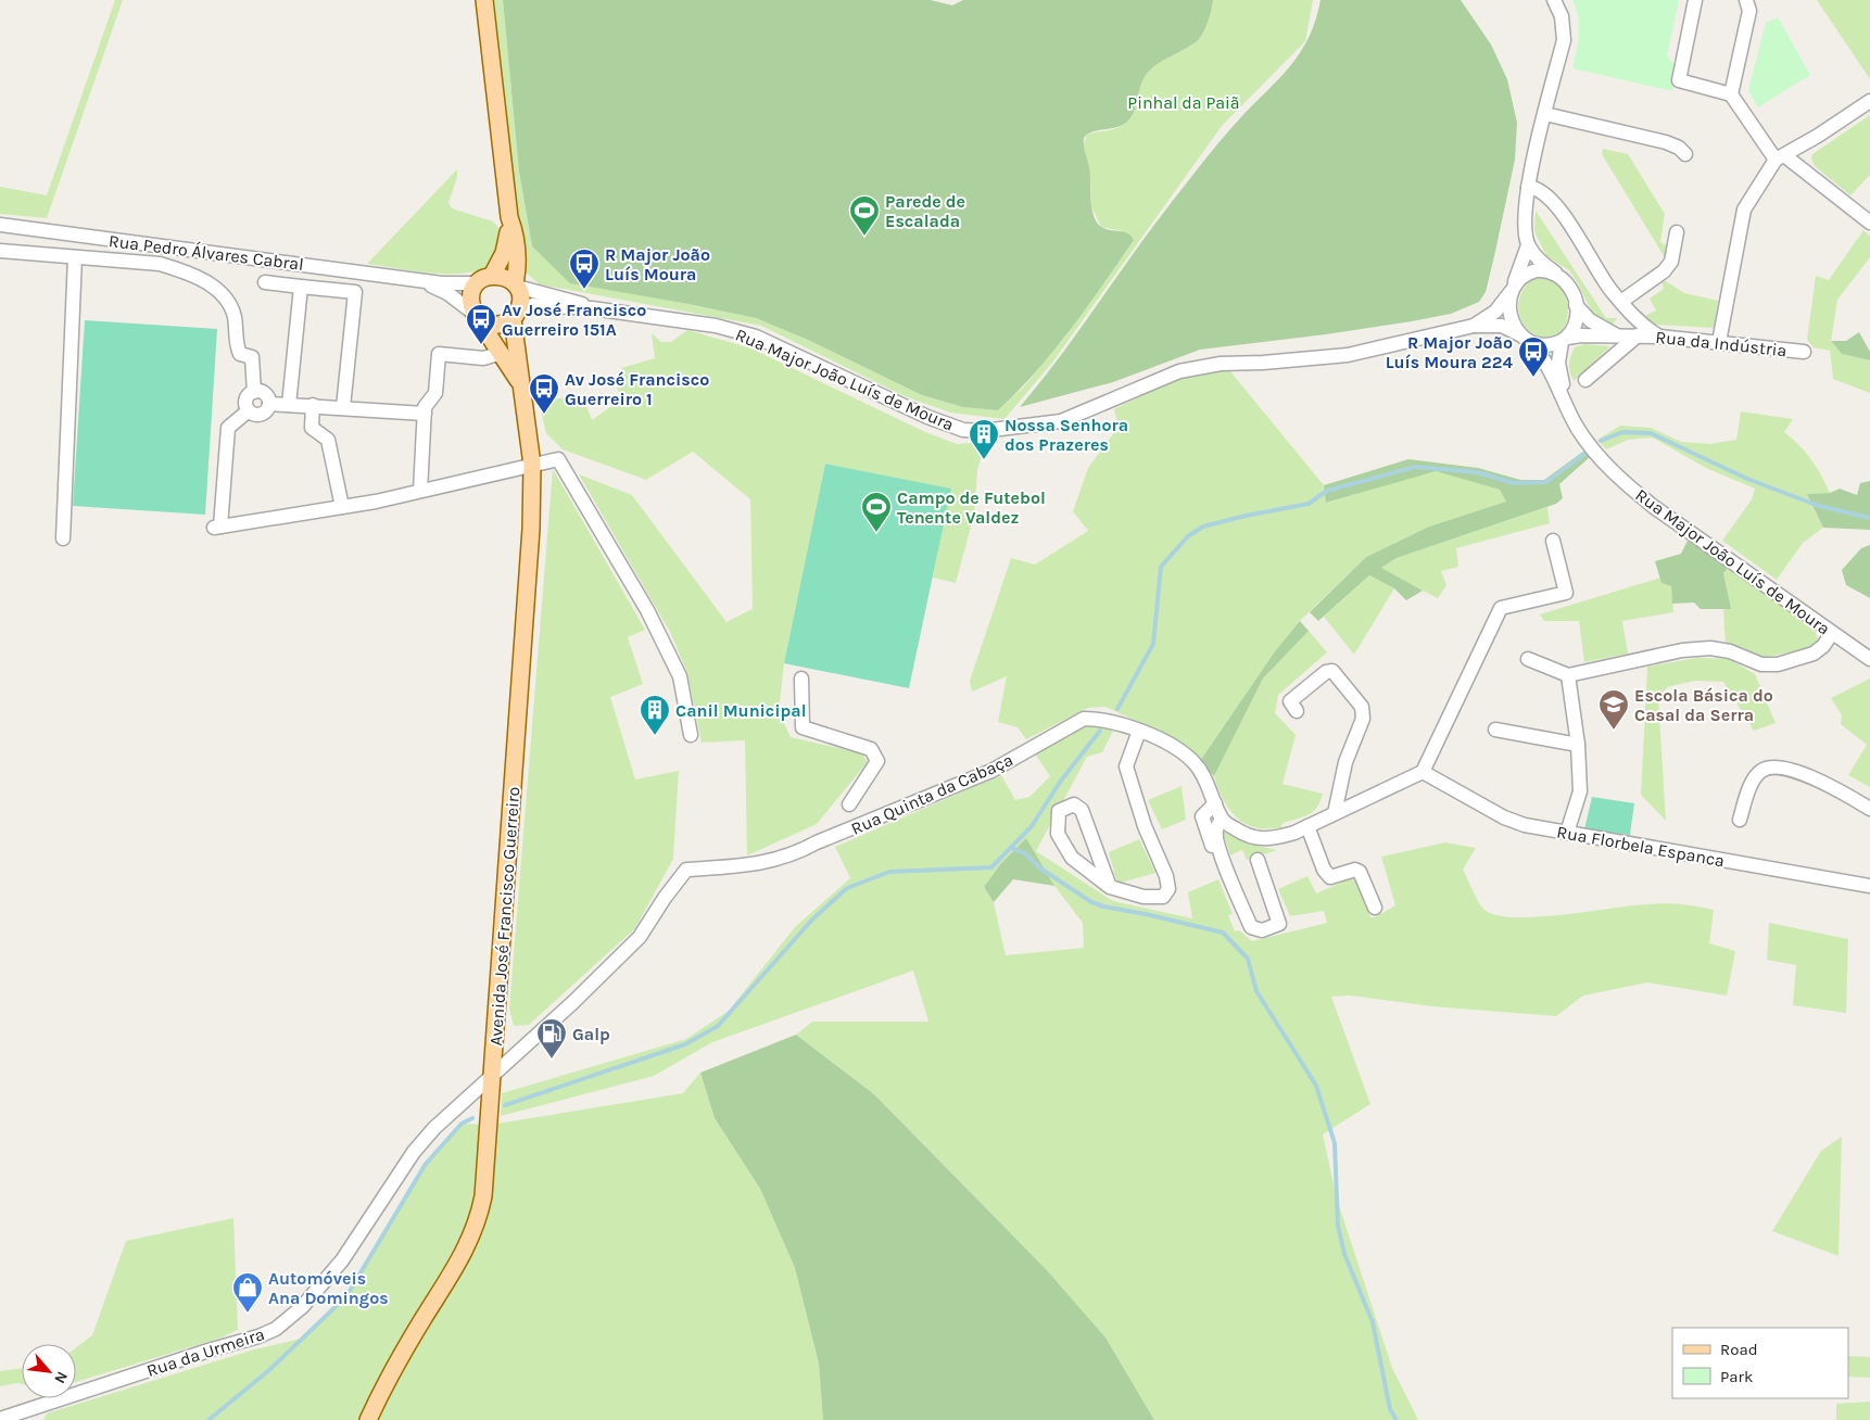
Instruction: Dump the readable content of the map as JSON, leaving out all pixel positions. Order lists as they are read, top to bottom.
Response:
{
  "streets": {
    "main road": ["Avenida José Francisco Guerreiro"],
    "street": [
      "Rua Pedro Álvares Cabral",
      "Rua da Indústria",
      "Rua Major João Luís de Moura",
      "Rua Quinta da Cabaça",
      "Rua Florbela Espanca",
      "Rua da Urmeira"
    ]
  },
  "crossings": [
    ["Rua da Indústria", "Rua Major João Luís de Moura"],
    ["Rua Major João Luís de Moura", "Avenida José Francisco Guerreiro"],
    ["Rua Quinta da Cabaça", "Avenida José Francisco Guerreiro"],
    ["Rua Quinta da Cabaça", "Rua da Urmeira"],
    ["Avenida José Francisco Guerreiro", "Rua da Urmeira"]
  ],
  "parks": ["Pinhal da Paiã"],
  "places": {
    "sports": ["Parede de Escalada", "Campo de Futebol Tenente Valdez"],
    "bus stop": [
      "R Major João Luís Moura",
      "Av José Francisco Guerreiro 151A",
      "R Major João Luís Moura 224",
      "Av José Francisco Guerreiro 1"
    ],
    "building": ["Nossa Senhora dos Prazeres", "Canil Municipal"],
    "school or university": ["Escola Básica do Casal da Serra"],
    "fuel station": ["Galp"],
    "shop": ["Automóveis Ana Domingos"]
  },
  "legend": ["Road", "Park"],
  "north": "bottom right"
}
